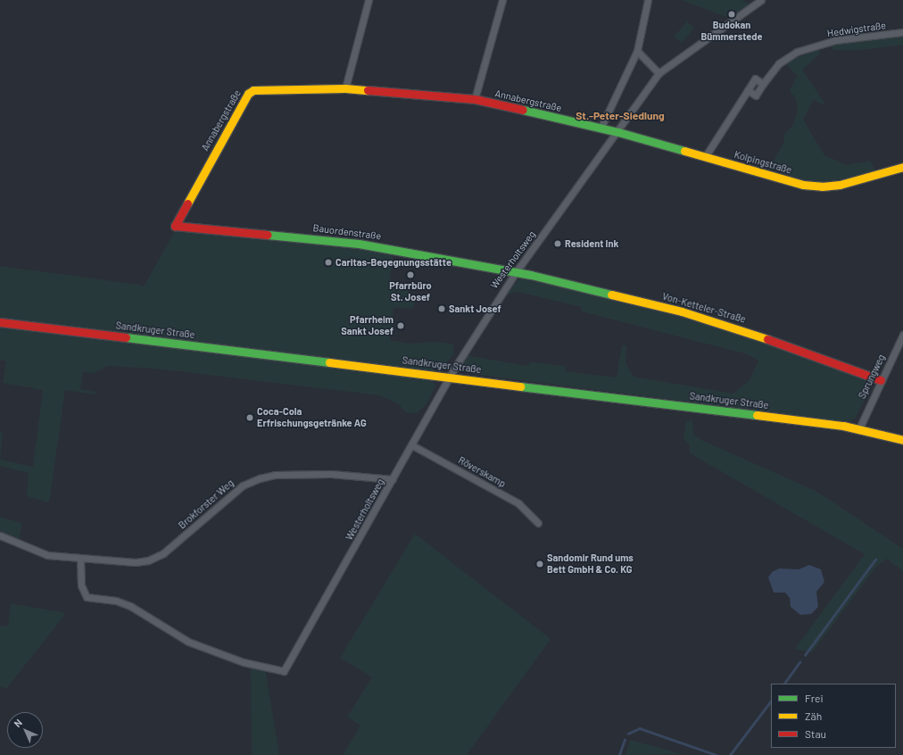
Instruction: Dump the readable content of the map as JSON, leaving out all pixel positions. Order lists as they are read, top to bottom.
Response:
{
  "streets": {
    "street": [
      "Hedwigstraße",
      "Annabergstraße",
      "Kolpingstraße",
      "Bauordenstraße",
      "Westerholtsweg",
      "Von-Ketteler-Straße",
      "Sandkruger Straße",
      "Sprungweg",
      "Röverskamp",
      "Brokforster Weg"
    ]
  },
  "crossings": [
    ["Annabergstraße", "Kolpingstraße"],
    ["Annabergstraße", "Bauordenstraße"],
    ["Annabergstraße", "Westerholtsweg"],
    ["Kolpingstraße", "Westerholtsweg"],
    ["Bauordenstraße", "Westerholtsweg"],
    ["Bauordenstraße", "Von-Ketteler-Straße"],
    ["Westerholtsweg", "Von-Ketteler-Straße"],
    ["Westerholtsweg", "Sandkruger Straße"],
    ["Westerholtsweg", "Röverskamp"],
    ["Westerholtsweg", "Brokforster Weg"],
    ["Von-Ketteler-Straße", "Sprungweg"],
    ["Sandkruger Straße", "Sprungweg"]
  ],
  "districts": ["St.-Peter-Siedlung"],
  "places": [
    "Budokan Bümmerstede",
    "Resident Ink",
    "Caritas-Begegnungsstätte",
    "Pfarrbüro St. Josef",
    "Sankt Josef",
    "Pfarrheim Sankt Josef",
    "Coca-Cola Erfrischungsgetränke AG",
    "Sandomir Rund ums Bett GmbH & Co. KG"
  ],
  "legend": ["Frei", "Zäh", "Stau"],
  "north": "top left"
}
